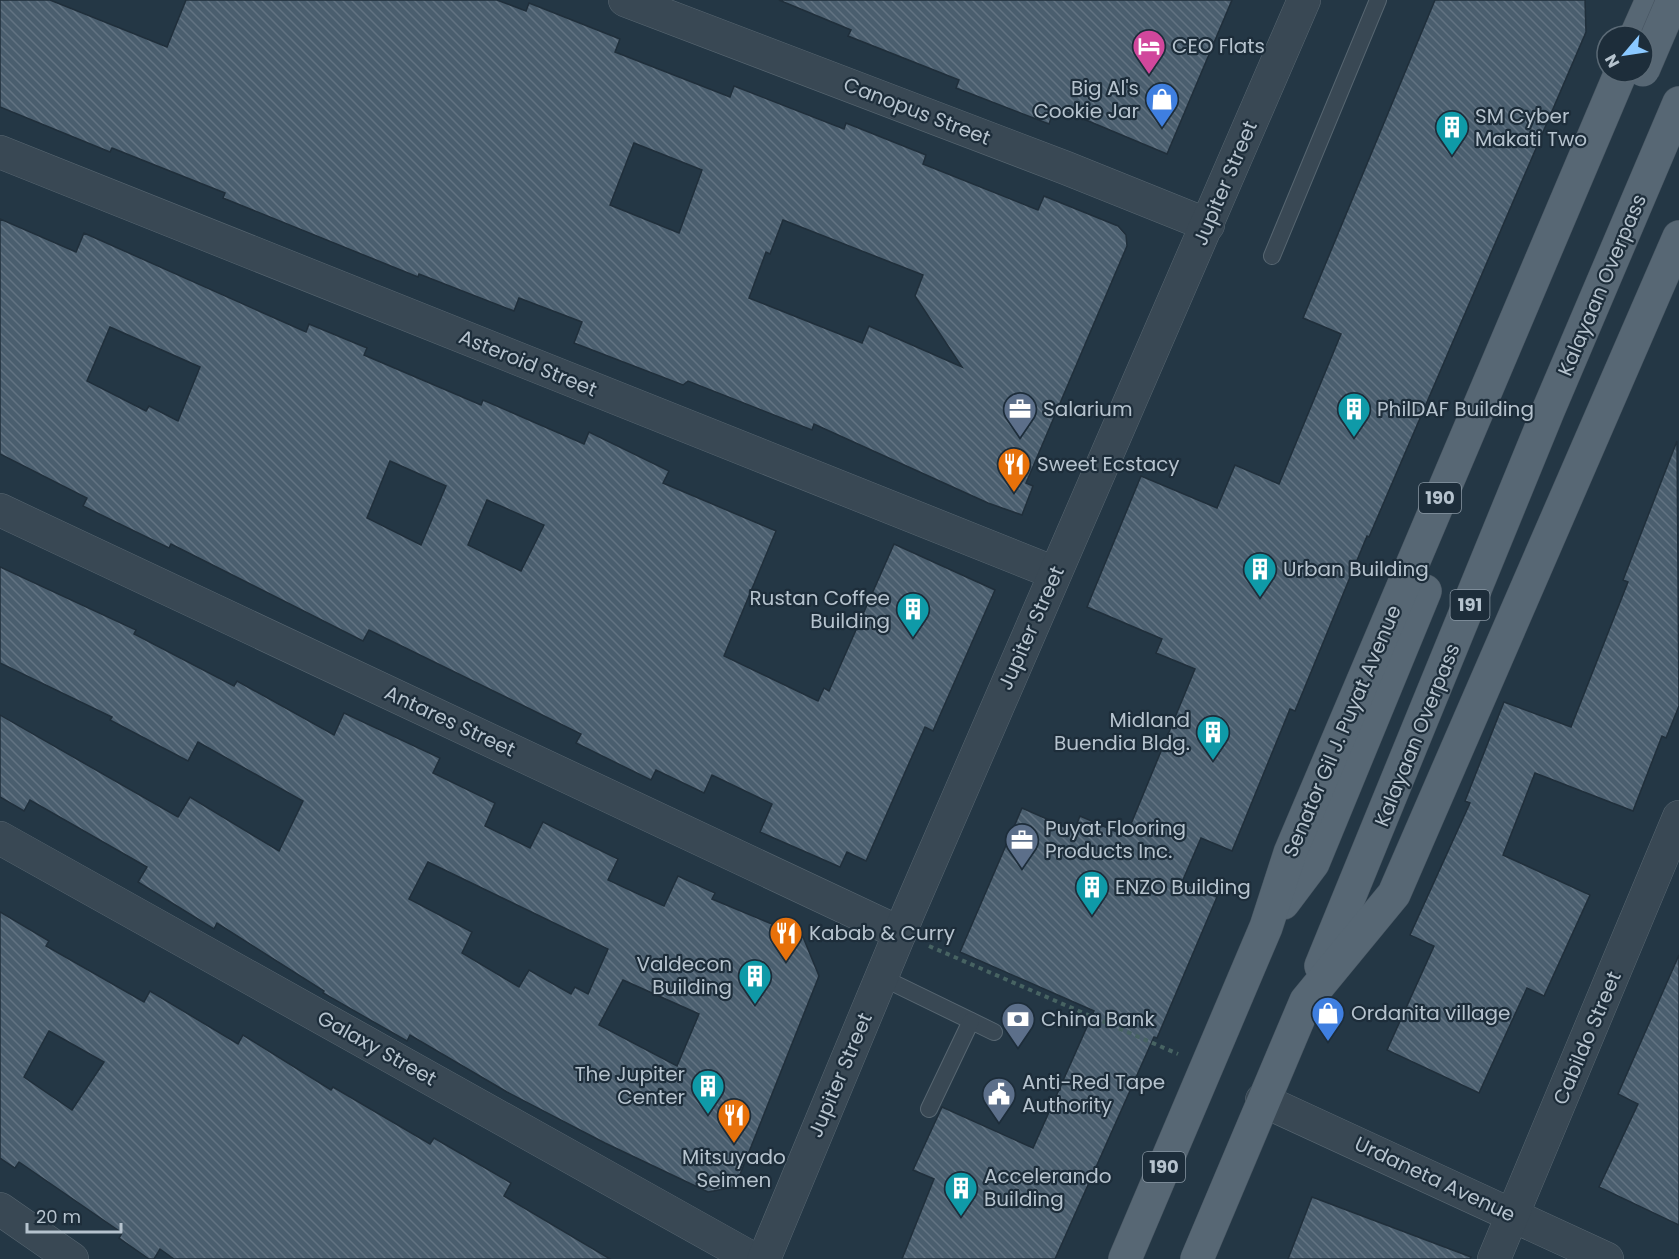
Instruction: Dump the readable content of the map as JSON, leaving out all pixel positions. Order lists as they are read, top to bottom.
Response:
{
  "streets": {
    "main road": [
      "Kalayaan Overpass",
      "190",
      "191",
      "Senator Gil J. Puyat Avenue"
    ],
    "street": [
      "Canopus Street",
      "Jupiter Street",
      "Asteroid Street",
      "Antares Street",
      "Cabildo Street",
      "Galaxy Street",
      "Urdaneta Avenue"
    ]
  },
  "crossings": [
    ["Canopus Street", "Jupiter Street"],
    ["Jupiter Street", "Asteroid Street"],
    ["Jupiter Street", "Antares Street"],
    ["191", "Senator Gil J. Puyat Avenue"],
    ["Cabildo Street", "Urdaneta Avenue"]
  ],
  "places": {
    "hotel": ["CEO Flats"],
    "shop": ["Big Al's Cookie Jar", "Ordanita village"],
    "building": [
      "SM Cyber Makati Two",
      "PhilDAF Building",
      "Urban Building",
      "Rustan Coffee Building",
      "Midland Buendia Bldg.",
      "ENZO Building",
      "Valdecon Building",
      "The Jupiter Center",
      "Accelerando Building"
    ],
    "office": ["Salarium", "Puyat Flooring Products Inc."],
    "restaurant": ["Sweet Ecstacy", "Kabab & Curry", "Mitsuyado Seimen"],
    "bank": ["China Bank"],
    "public building": ["Anti-Red Tape Authority"]
  },
  "scale_bar": "20 m",
  "north": "bottom left"
}
